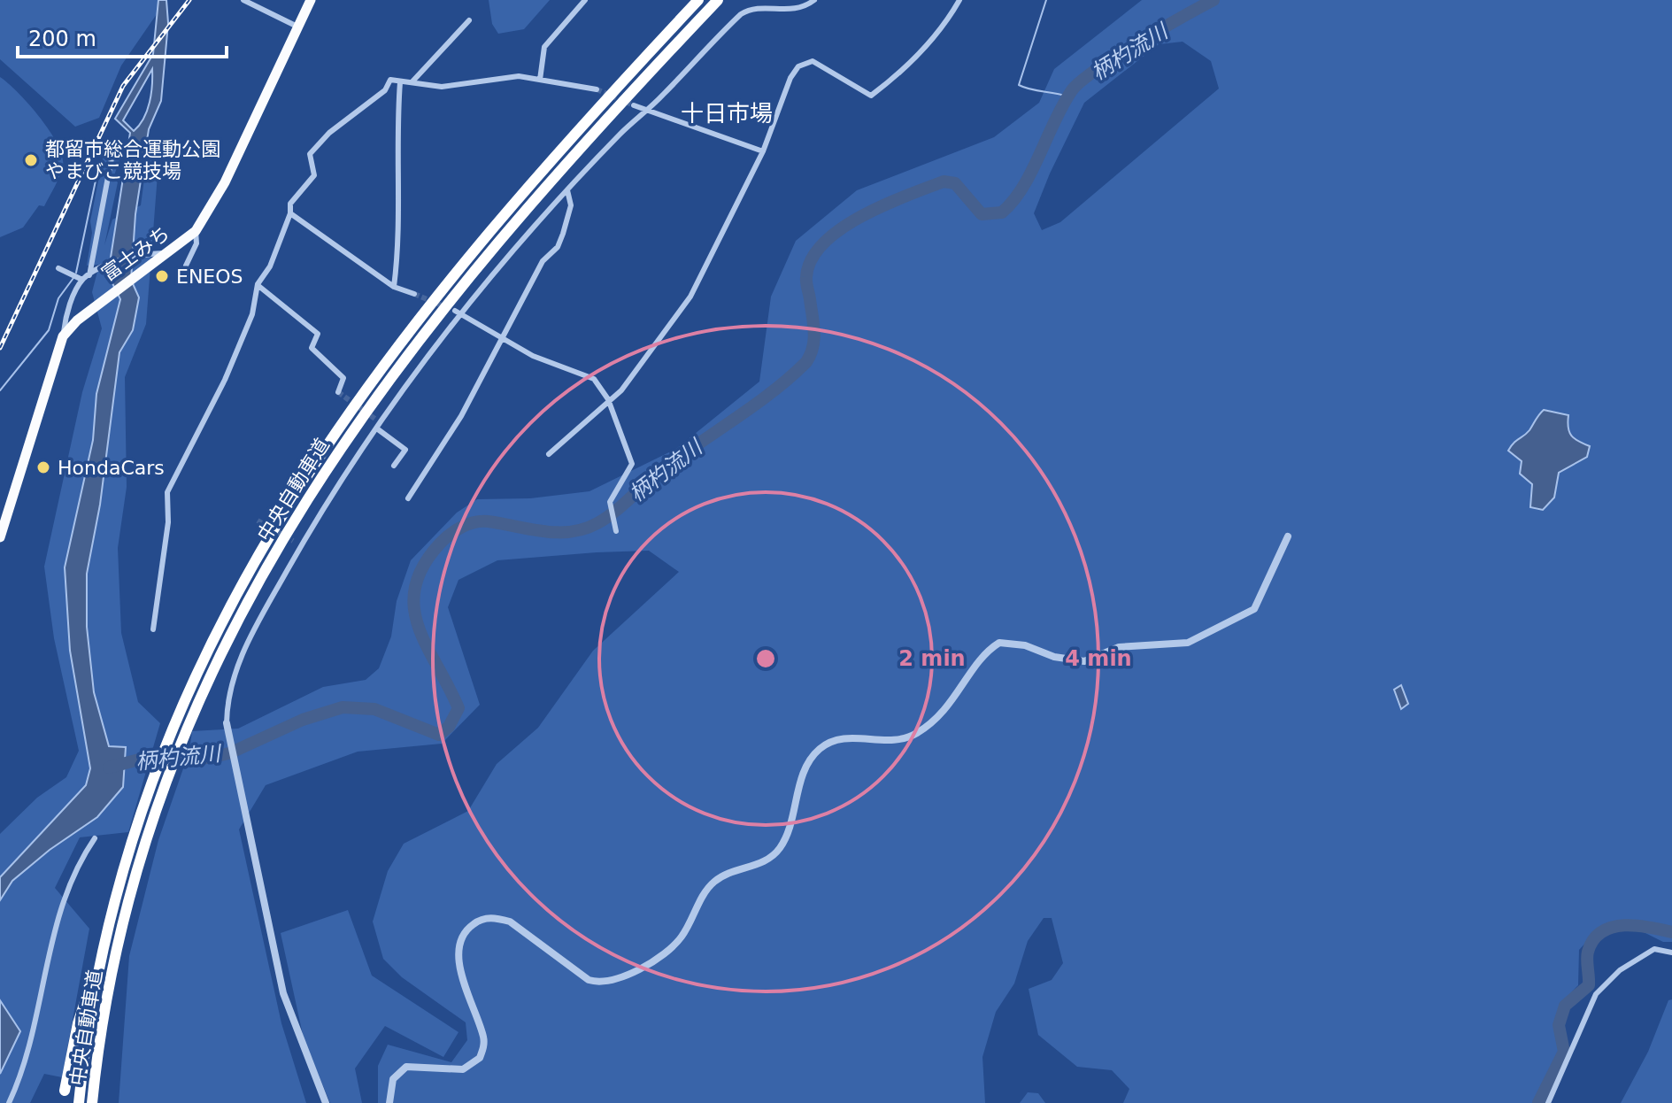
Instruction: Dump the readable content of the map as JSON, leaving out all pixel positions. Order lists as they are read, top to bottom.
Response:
{
  "streets": {
    "highway": ["富士みち", "中央自動車道"]
  },
  "districts": ["十日市場"],
  "water": ["柄杓流川"],
  "places": ["都留市総合運動公園 やまびこ競技場", "ENEOS", "HondaCars"],
  "scale_bar": "200 m",
  "rings": ["2 min", "4 min"]
}
